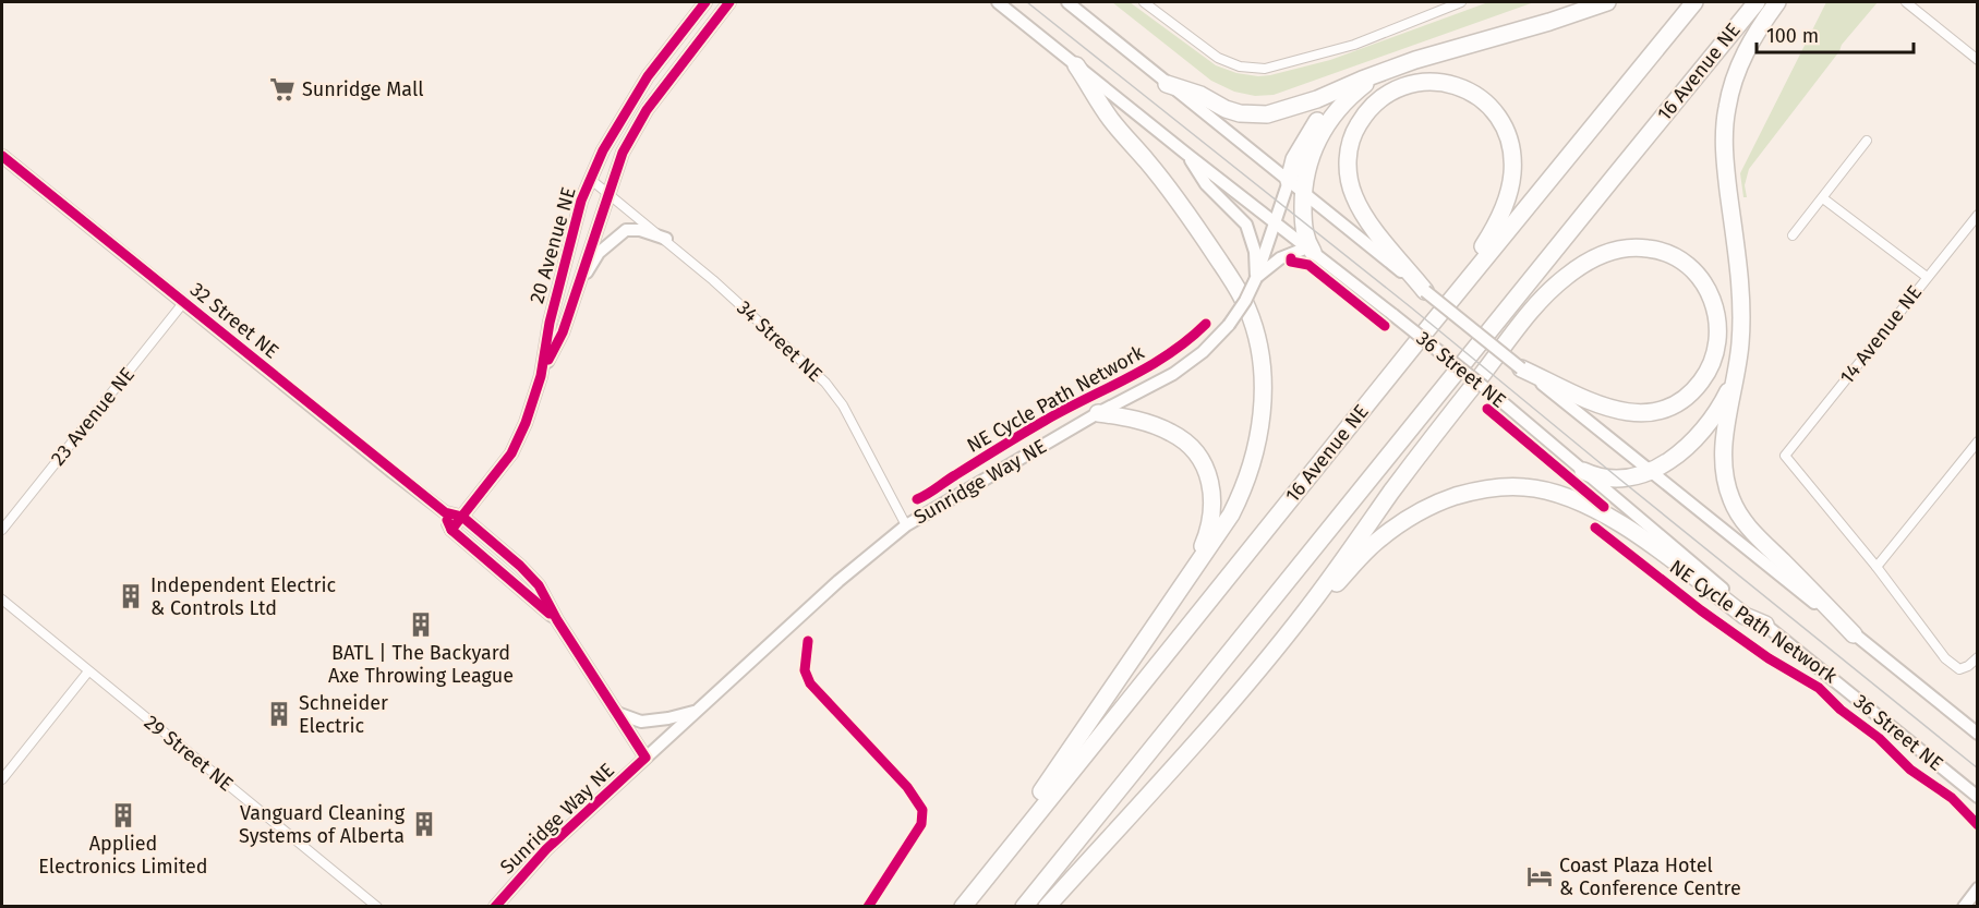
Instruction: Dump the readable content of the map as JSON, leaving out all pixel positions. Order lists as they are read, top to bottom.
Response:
{
  "streets": {
    "highway": ["16 Avenue NE"],
    "street": [
      "20 Avenue NE",
      "32 Street NE",
      "14 Avenue NE",
      "34 Street NE",
      "36 Street NE",
      "23 Avenue NE",
      "Sunridge Way NE",
      "29 Street NE"
    ],
    "cycle path": ["NE Cycle Path Network"]
  },
  "crossings": [
    ["20 Avenue NE", "32 Street NE"],
    ["20 Avenue NE", "34 Street NE"],
    ["32 Street NE", "23 Avenue NE"],
    ["32 Street NE", "Sunridge Way NE"],
    ["34 Street NE", "Sunridge Way NE"],
    ["36 Street NE", "Sunridge Way NE"]
  ],
  "places": {
    "supermarket": ["Sunridge Mall"],
    "building": [
      "Independent Electric & Controls Ltd",
      "BATL | The Backyard Axe Throwing League",
      "Schneider Electric",
      "Applied Electronics Limited",
      "Vanguard Cleaning Systems of Alberta"
    ],
    "hotel": ["Coast Plaza Hotel & Conference Centre"]
  },
  "scale_bar": "100 m"
}
